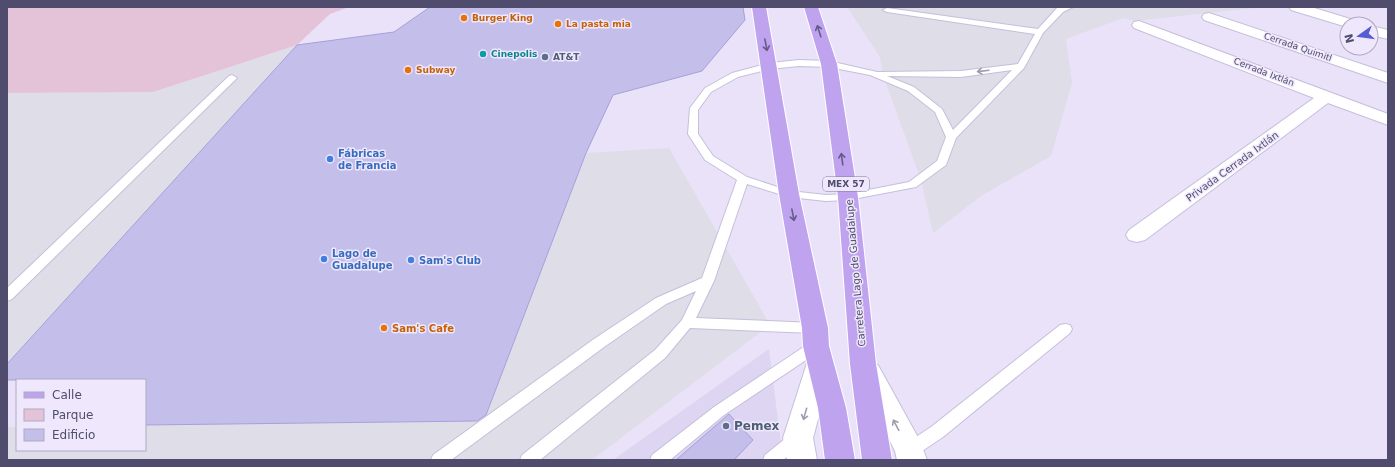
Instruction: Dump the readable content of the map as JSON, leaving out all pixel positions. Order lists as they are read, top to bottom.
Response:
{
  "streets": {
    "main road": ["MEX 57", "Carretera Lago de Guadalupe"],
    "street": ["Cerrada Quimitl", "Cerrada Ixtlán", "Privada Cerrada Ixtlán"]
  },
  "crossings": [
    ["Cerrada Ixtlán", "Privada Cerrada Ixtlán"]
  ],
  "places": [
    "Burger King",
    "La pasta mia",
    "Cinepolis",
    "AT&T",
    "Subway",
    "Fábricas de Francia",
    "Lago de Guadalupe",
    "Sam's Club",
    "Sam's Cafe",
    "Pemex"
  ],
  "legend": ["Calle", "Parque", "Edificio"],
  "north": "left"
}
